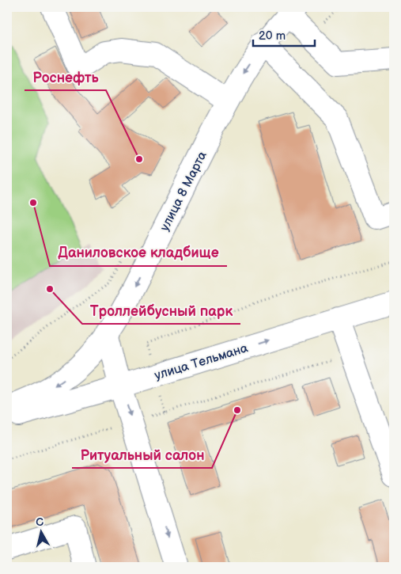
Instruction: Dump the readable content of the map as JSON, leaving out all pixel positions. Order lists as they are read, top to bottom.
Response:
{
  "streets": {
    "street": ["улица 8 Марта", "улица Тельмана"]
  },
  "one_way": ["улица 8 Марта", "улица Тельмана"],
  "places": [
    "Роснефть",
    "Даниловское кладбище",
    "Троллейбусный парк",
    "Ритуальный салон"
  ],
  "scale_bar": "20 m",
  "north": "top"
}
